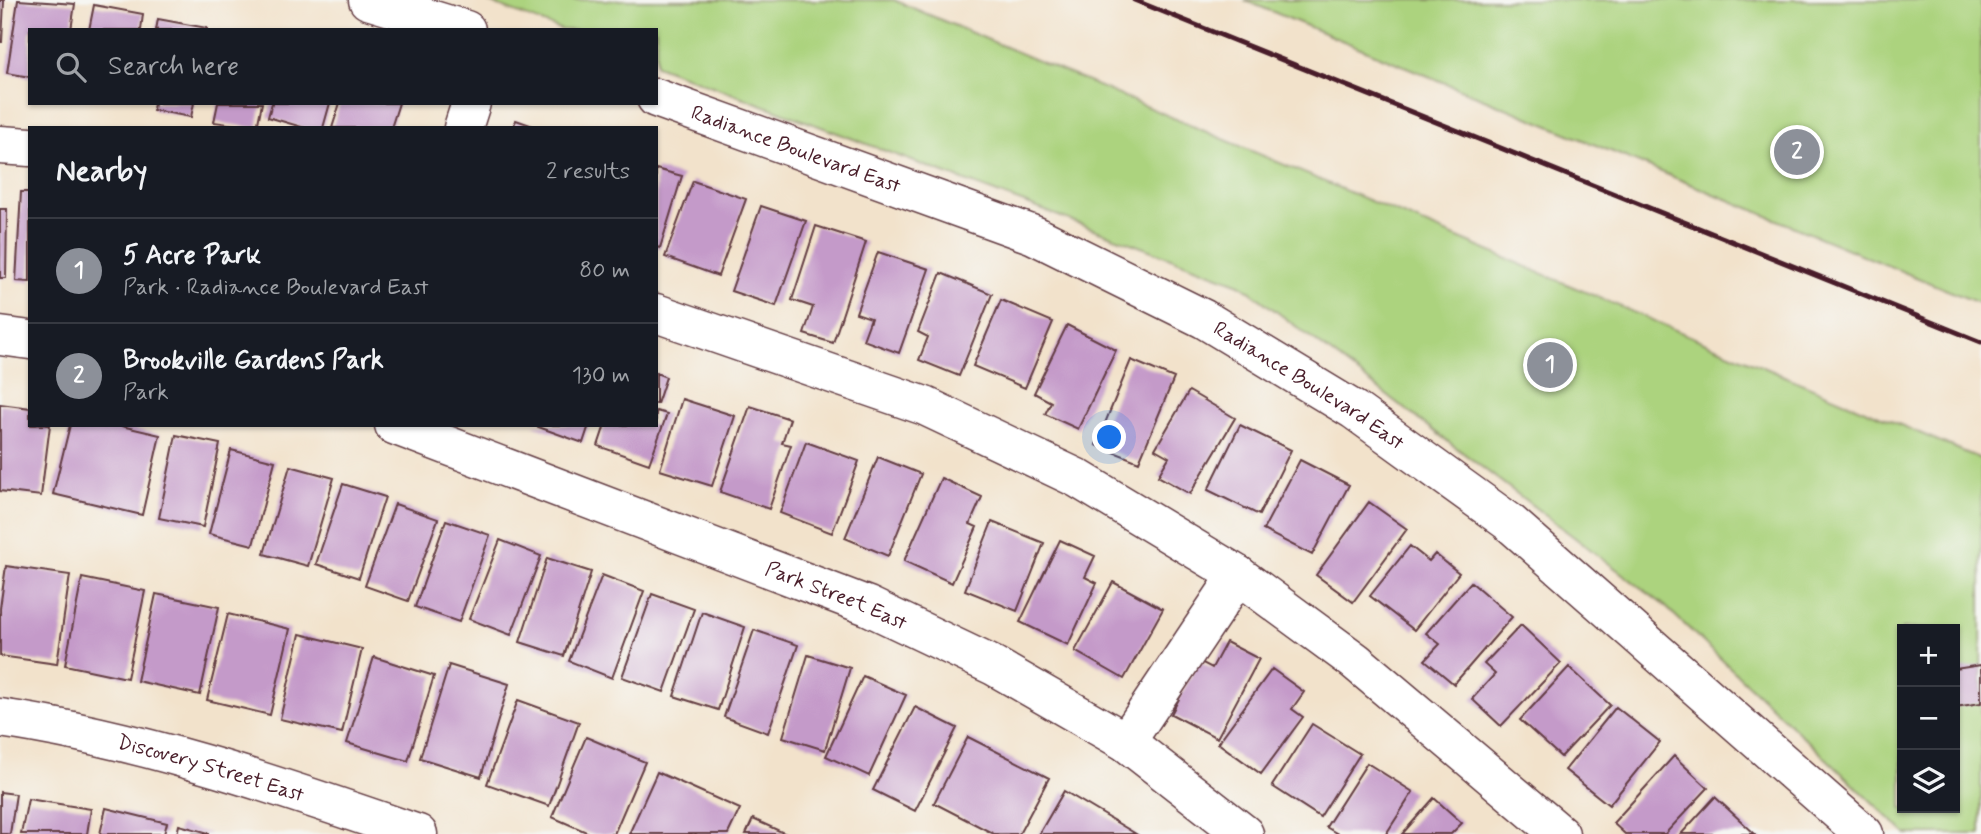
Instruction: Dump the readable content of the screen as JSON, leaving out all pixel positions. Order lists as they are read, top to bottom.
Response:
{
  "streets": {
    "street": ["Radiance Boulevard East", "Park Street East", "Discovery Street East"]
  },
  "page": {
    "search": "Search here",
    "pins": ["2", "1"],
    "heading": ["Nearby", "2 results"],
    "list": [
      {
        "mark": "1",
        "name": "5 Acre Park",
        "note": "Park · Radiance Boulevard East",
        "value": "80 m"
      },
      {
        "mark": "2",
        "name": "Brookville Gardens Park",
        "note": "Park",
        "value": "130 m"
      }
    ],
    "map_buttons": ["+", "−"]
  }
}
